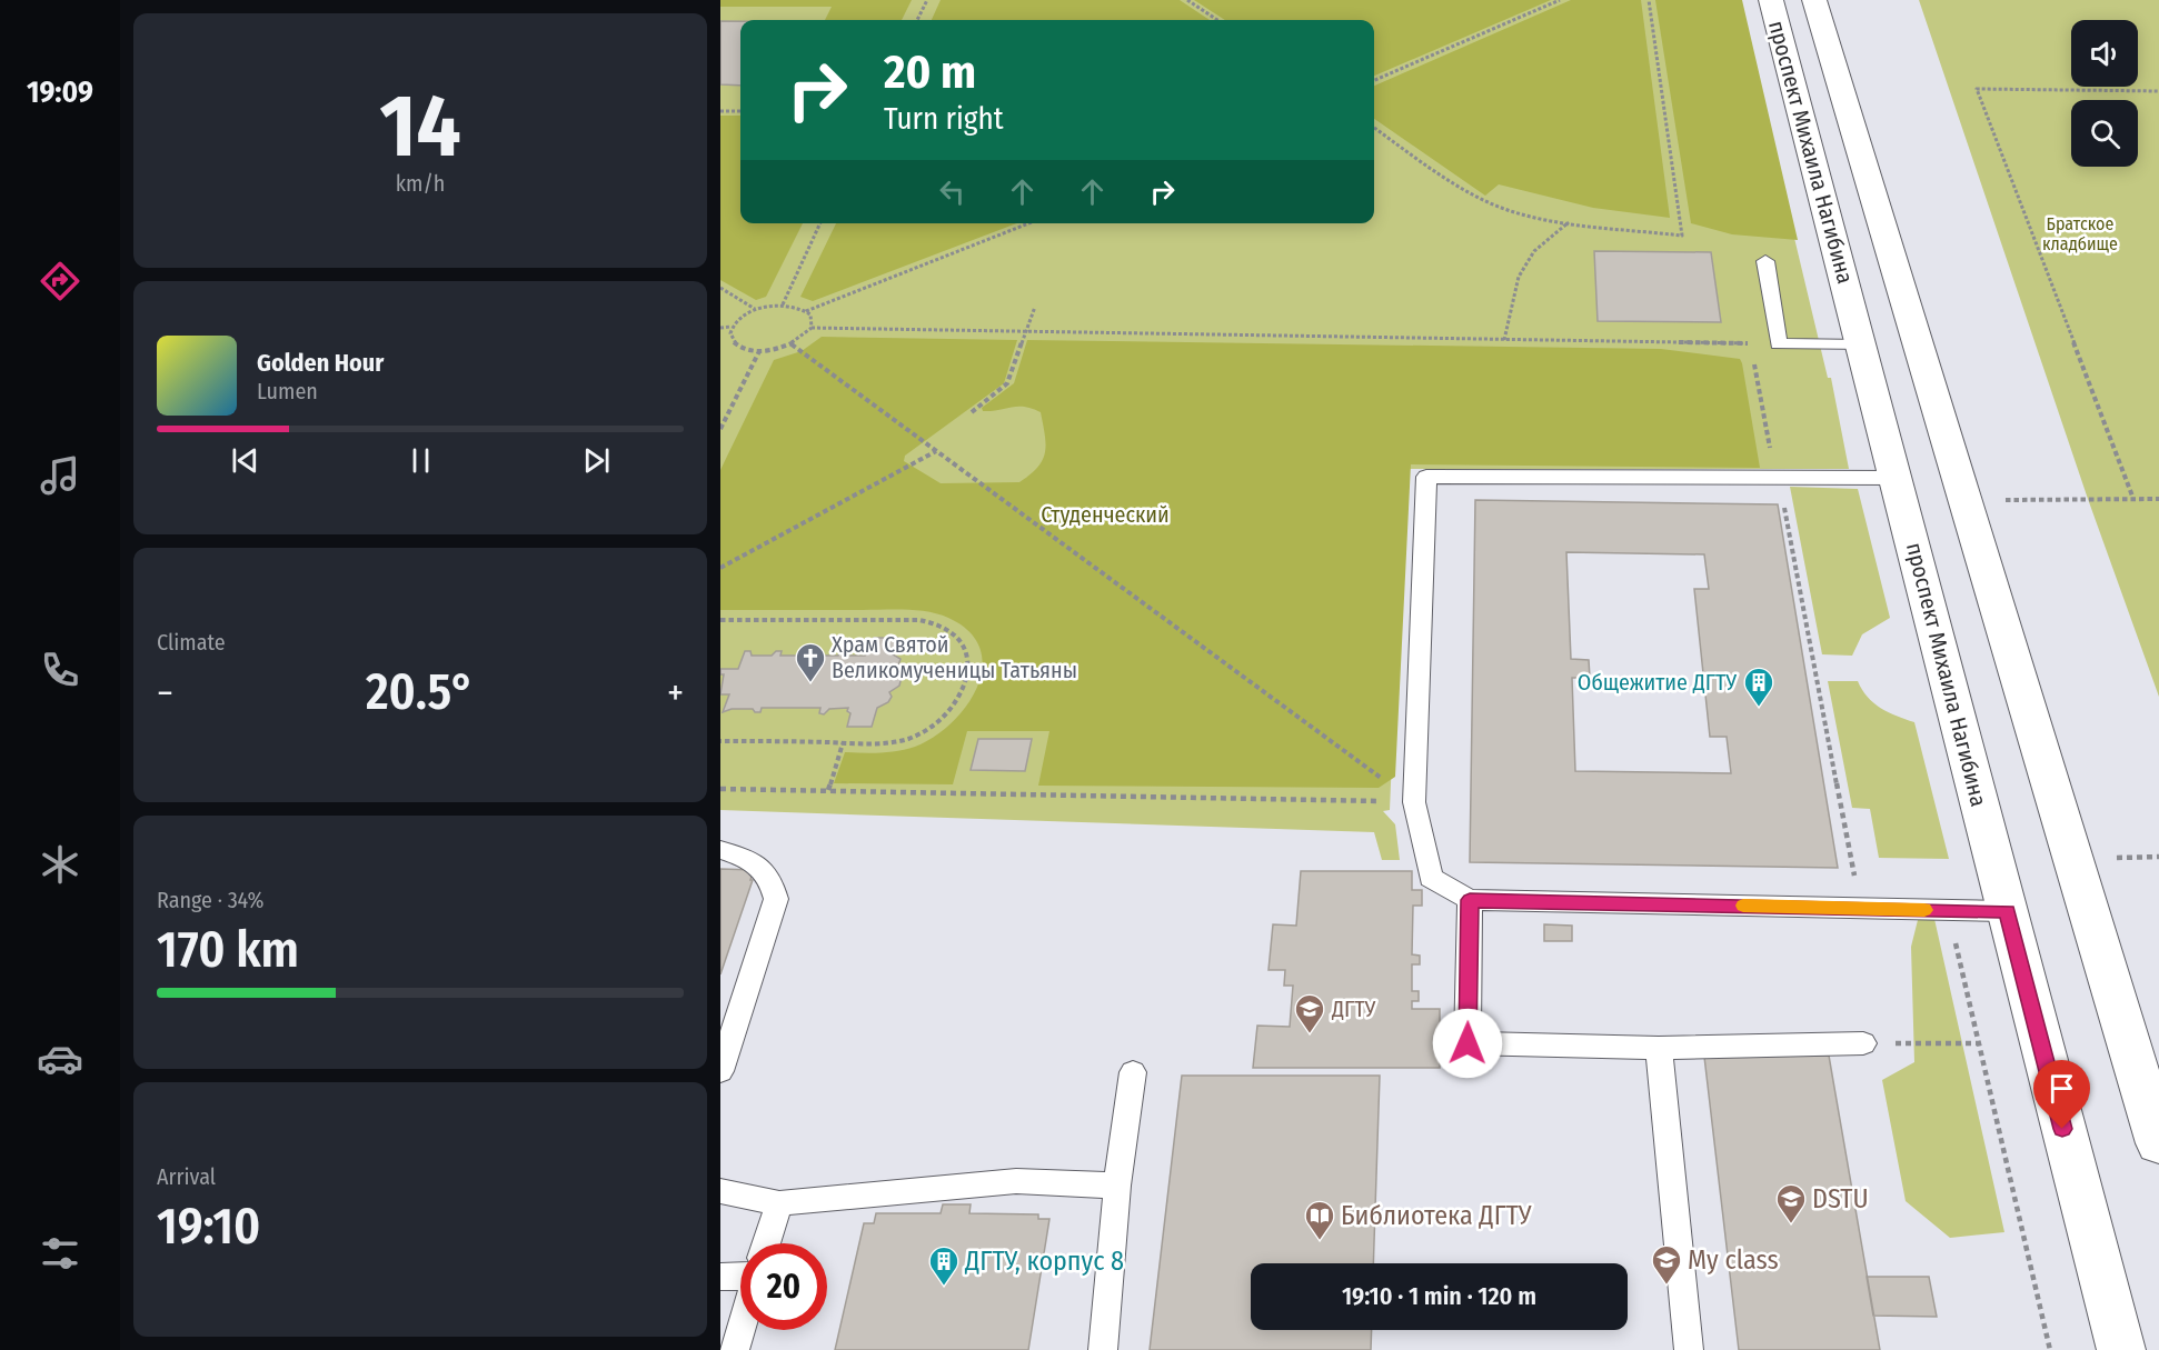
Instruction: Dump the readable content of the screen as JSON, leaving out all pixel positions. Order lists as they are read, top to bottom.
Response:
{
  "streets": {
    "main road": ["проспект Михаила Нагибина"]
  },
  "parks": ["Братское кладбище", "Студенческий"],
  "places": {
    "church": ["Храм Святой Великомученицы Татьяны"],
    "building": ["Общежитие ДГТУ", "ДГТУ, корпус 8"],
    "school or university": ["ДГТУ", "DSTU", "My class"],
    "library": ["Библиотека ДГТУ"]
  },
  "page": {
    "tabs": "19:09",
    "tile": [
      ["14", "km/h"],
      "Climate",
      ["Range · 34%", "170 km"],
      ["Arrival", "19:10"]
    ],
    "turn": ["20 m", "Turn right"],
    "song": ["Golden Hour", "Lumen"],
    "heat": ["−", "20.5°", "+"],
    "limit": "20",
    "trip": "19:10 · 1 min · 120 m"
  }
}
